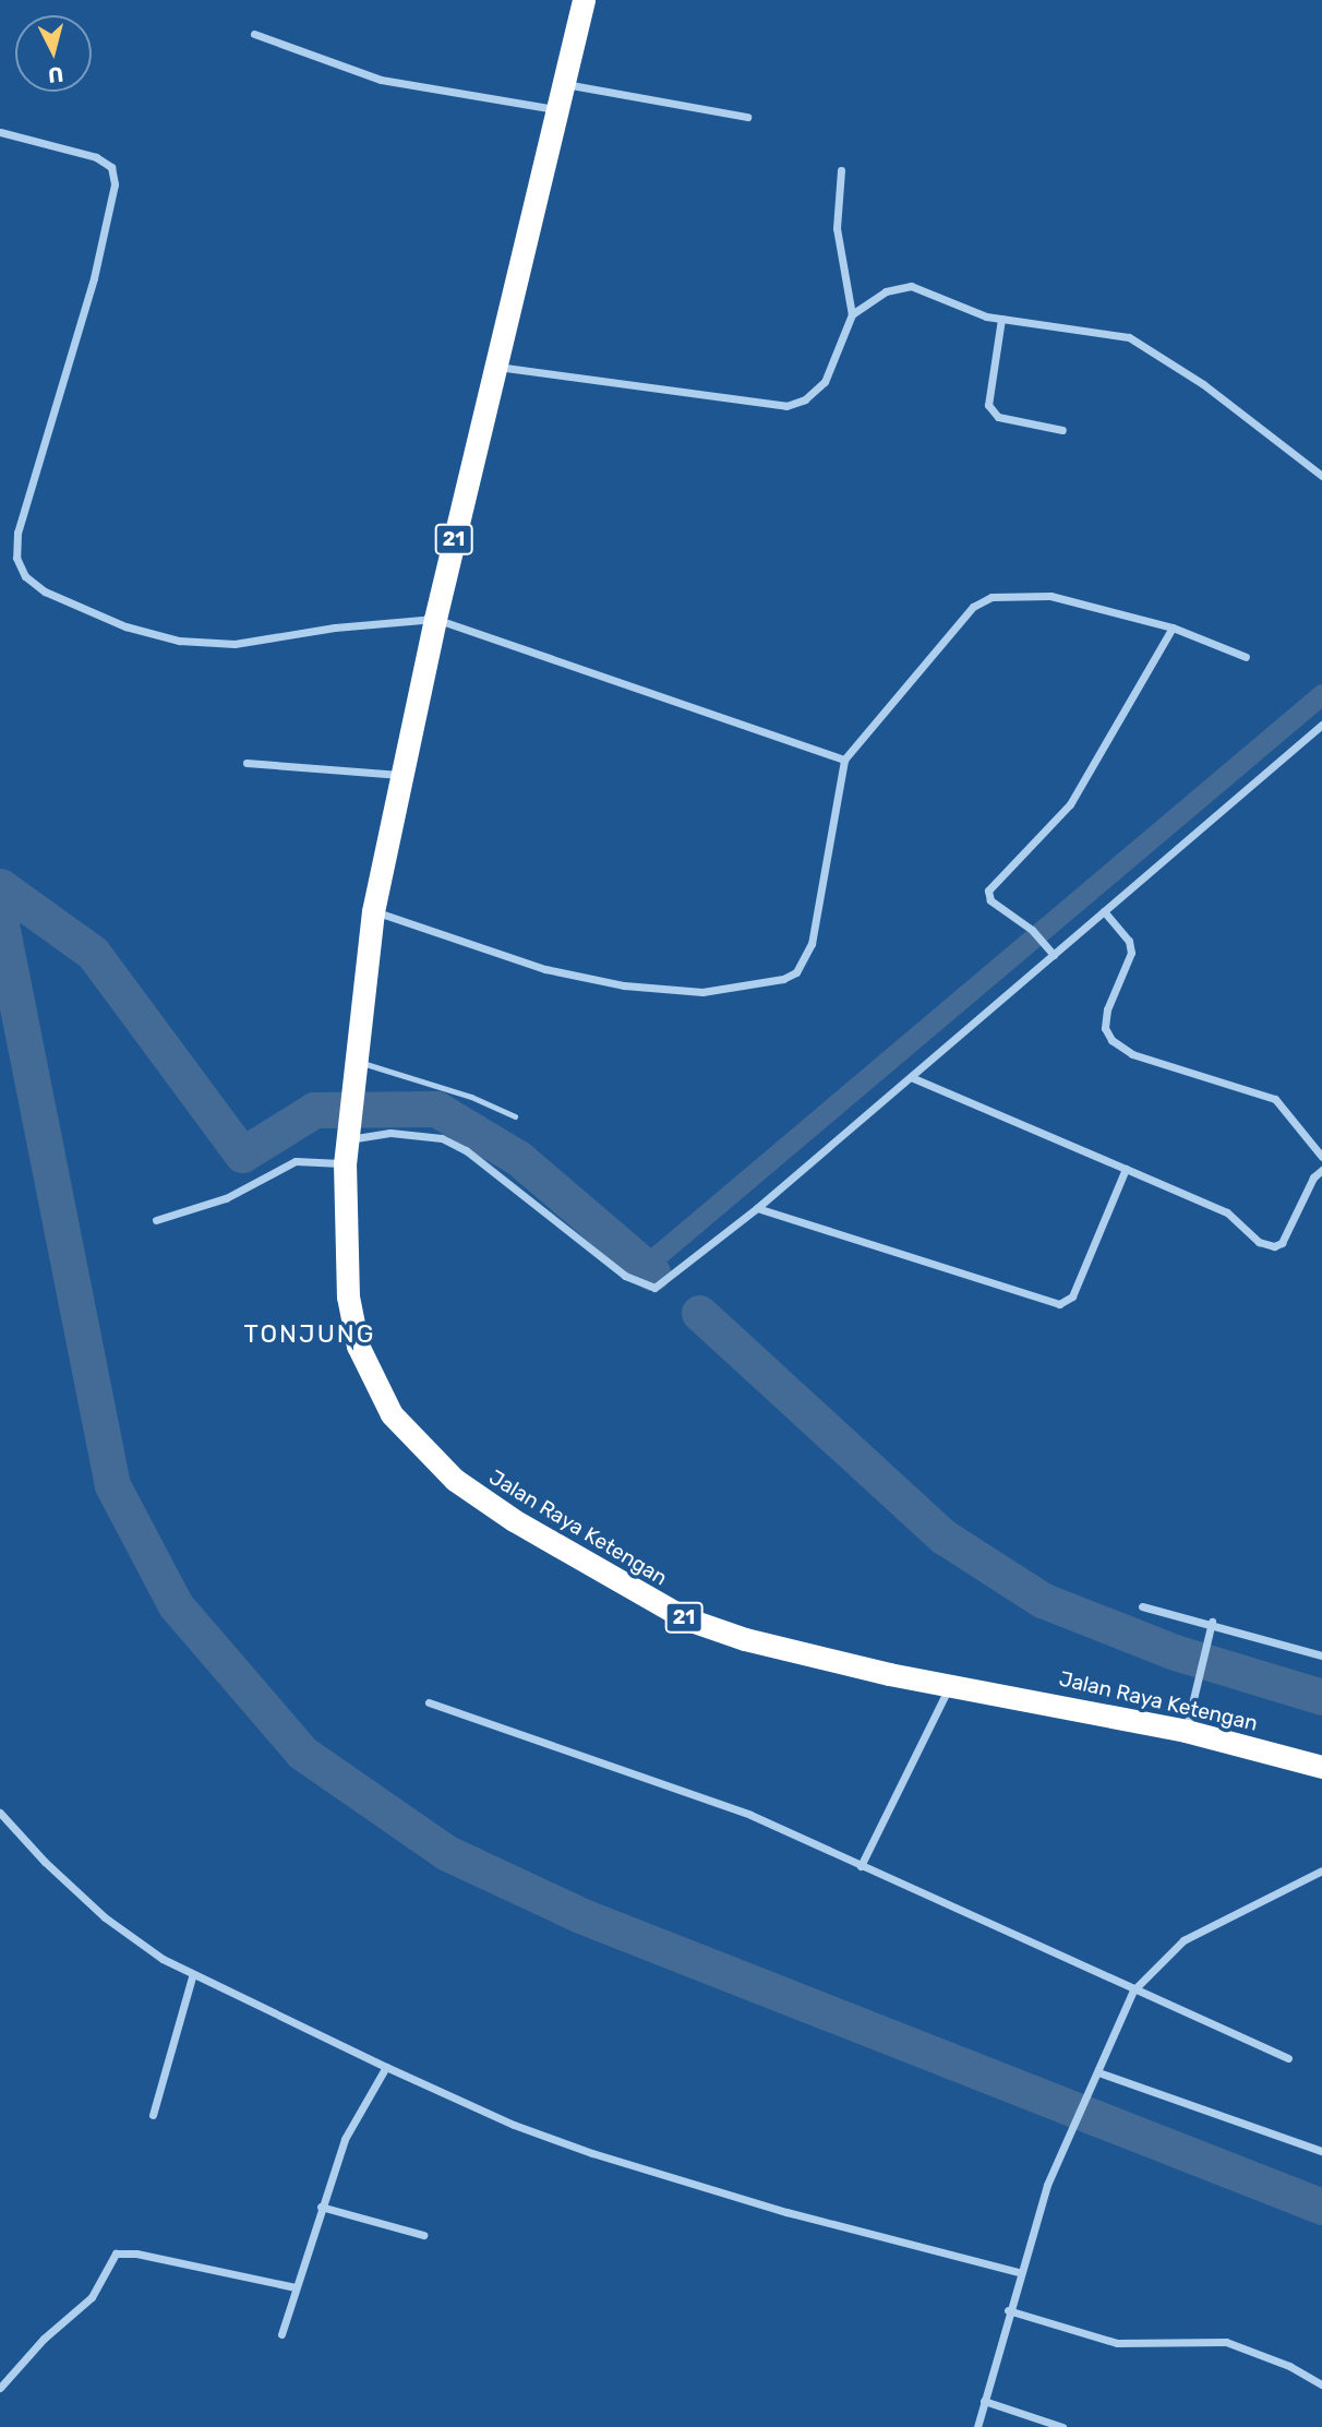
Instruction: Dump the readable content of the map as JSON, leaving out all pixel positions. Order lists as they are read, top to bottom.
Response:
{
  "streets": {
    "highway": ["21", "Jalan Raya Ketengan"]
  },
  "crossings": [
    ["21", "Jalan Raya Ketengan"]
  ],
  "districts": ["TONJUNG"],
  "north": "bottom"
}
